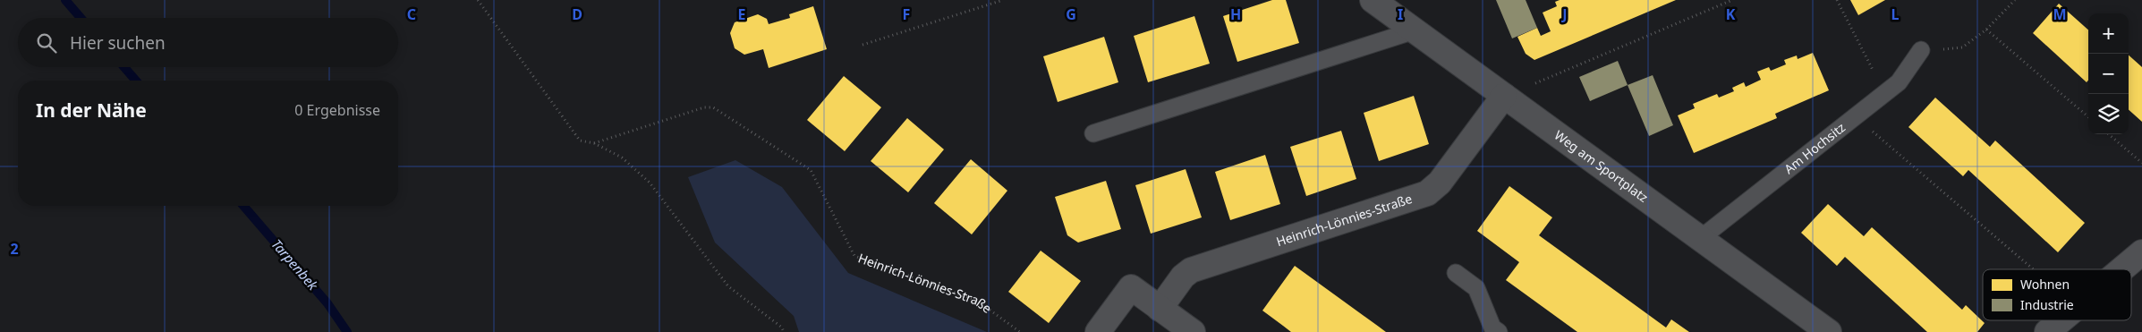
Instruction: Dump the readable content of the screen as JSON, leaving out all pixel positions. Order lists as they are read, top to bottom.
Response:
{
  "streets": {
    "street": ["Weg am Sportplatz", "Heinrich-Lönnies-Straße"],
    "lane": ["Am Hochsitz"]
  },
  "crossings": [
    ["Am Hochsitz", "Weg am Sportplatz"],
    ["Weg am Sportplatz", "Heinrich-Lönnies-Straße"]
  ],
  "water": ["Tarpenbek"],
  "legend": ["Wohnen", "Industrie"],
  "page": {
    "map_buttons": ["+", "−"],
    "search": "Hier suchen",
    "heading": ["In der Nähe", "0 Ergebnisse"]
  },
  "grid": {
    "columns": [
      "C",
      "D",
      "E",
      "F",
      "G",
      "H",
      "I",
      "J",
      "K",
      "L",
      "M"
    ],
    "rows": ["2"]
  }
}
